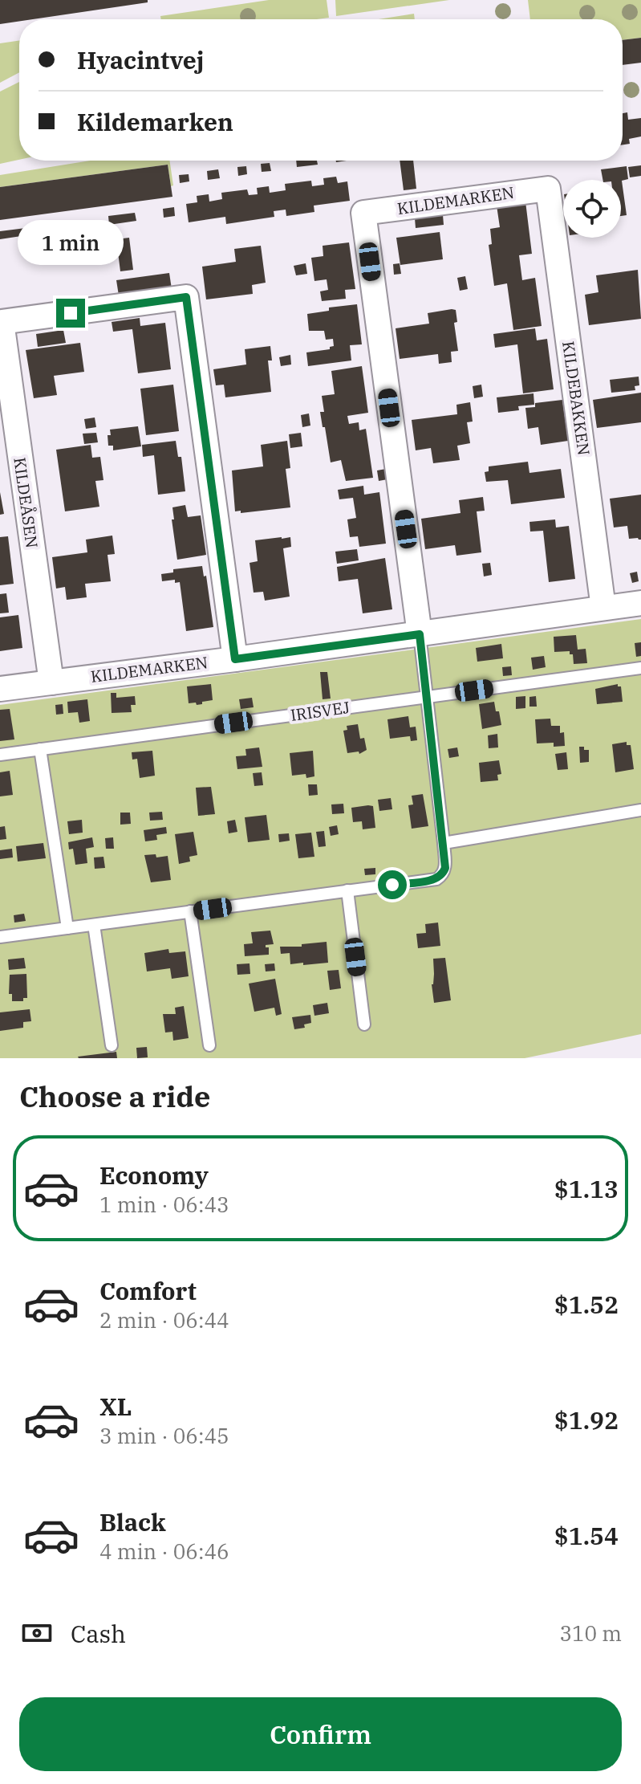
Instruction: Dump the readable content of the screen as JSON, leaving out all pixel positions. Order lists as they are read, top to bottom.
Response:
{
  "streets": {
    "street": ["KILDEMARKEN", "KILDEBAKKEN", "KILDEÅSEN"],
    "lane": ["IRISVEJ"]
  },
  "crossings": [
    ["KILDEMARKEN", "KILDEBAKKEN"],
    ["KILDEMARKEN", "KILDEÅSEN"]
  ],
  "page": {
    "banner": ["Hyacintvej", "Kildemarken"],
    "bubble": "1 min",
    "heading": "Choose a ride",
    "list": [
      {
        "name": "Economy",
        "note": "1 min · 06:43",
        "value": "$1.13"
      },
      {
        "name": "Comfort",
        "note": "2 min · 06:44",
        "value": "$1.52"
      },
      {
        "name": "XL",
        "note": "3 min · 06:45",
        "value": "$1.92"
      },
      {
        "name": "Black",
        "note": "4 min · 06:46",
        "value": "$1.54"
      }
    ],
    "pay": ["Cash", "310 m"],
    "buttons": "Confirm"
  }
}
